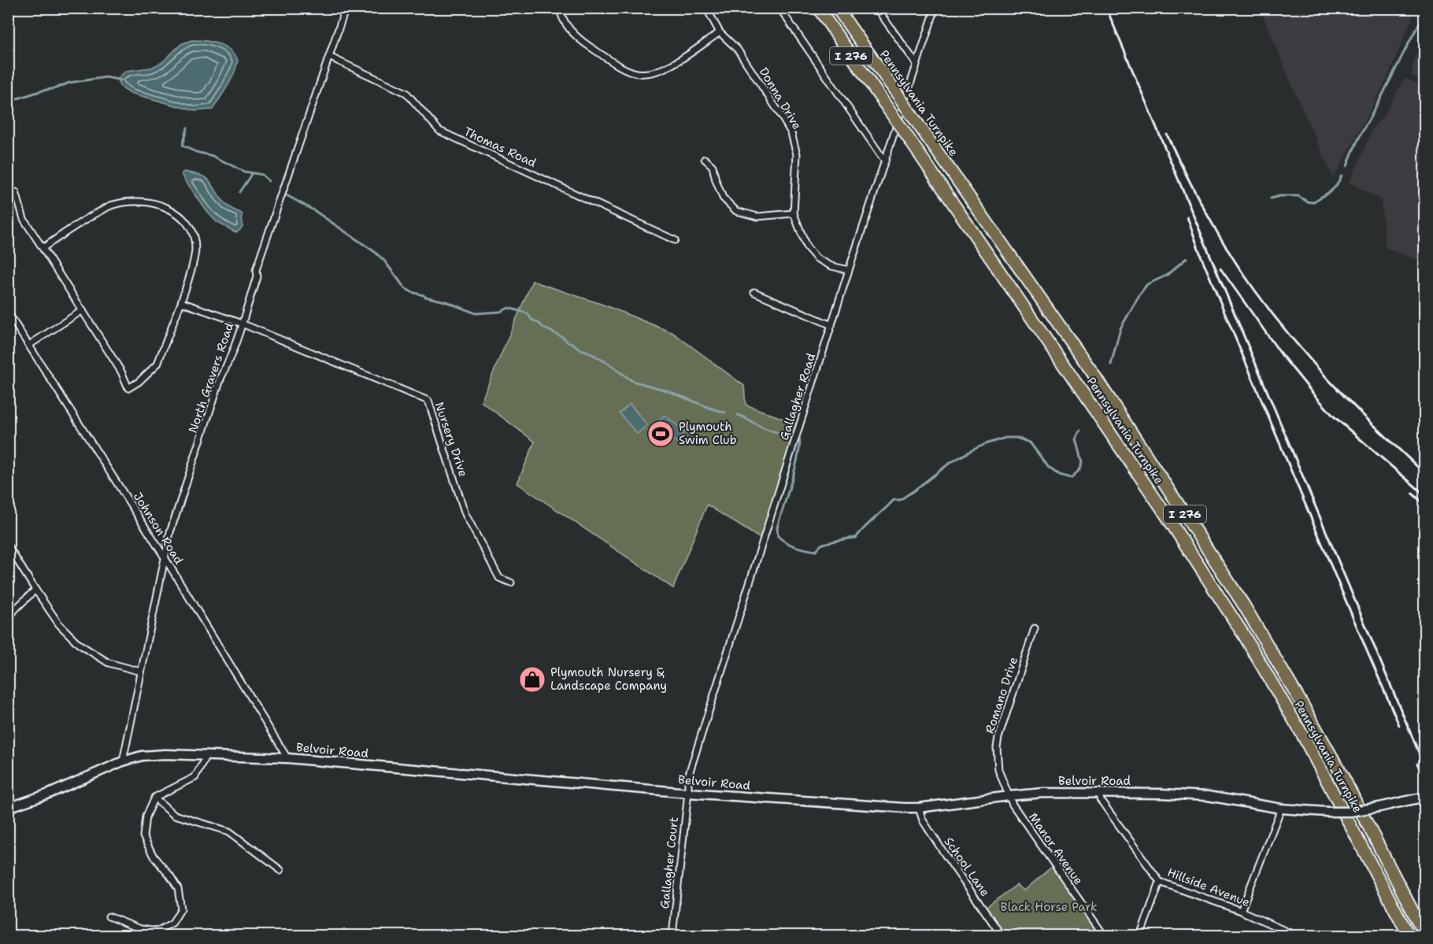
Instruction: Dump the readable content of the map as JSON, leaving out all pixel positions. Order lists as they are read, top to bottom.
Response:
{
  "streets": {
    "highway": ["I 276", "Pennsylvania Turnpike"],
    "street": [
      "Donna Drive",
      "Thomas Road",
      "North Gravers Road",
      "Gallagher Road",
      "Nursery Drive",
      "Johnson Road",
      "Romano Drive",
      "Belvoir Road",
      "Manor Avenue",
      "Gallagher Court",
      "School Lane",
      "Hillside Avenue"
    ]
  },
  "crossings": [
    ["Donna Drive", "Gallagher Road"],
    ["Thomas Road", "North Gravers Road"],
    ["North Gravers Road", "Nursery Drive"],
    ["North Gravers Road", "Johnson Road"],
    ["North Gravers Road", "Belvoir Road"],
    ["Gallagher Road", "Belvoir Road"],
    ["Gallagher Road", "Gallagher Court"],
    ["Johnson Road", "Belvoir Road"],
    ["Romano Drive", "Belvoir Road"],
    ["Romano Drive", "Manor Avenue"],
    ["Belvoir Road", "Manor Avenue"],
    ["Belvoir Road", "Gallagher Court"],
    ["Belvoir Road", "School Lane"],
    ["Belvoir Road", "Hillside Avenue"]
  ],
  "parks": ["Black Horse Park"],
  "places": {
    "sports": ["Plymouth Swim Club"],
    "shop": ["Plymouth Nursery & Landscape Company"]
  }
}
